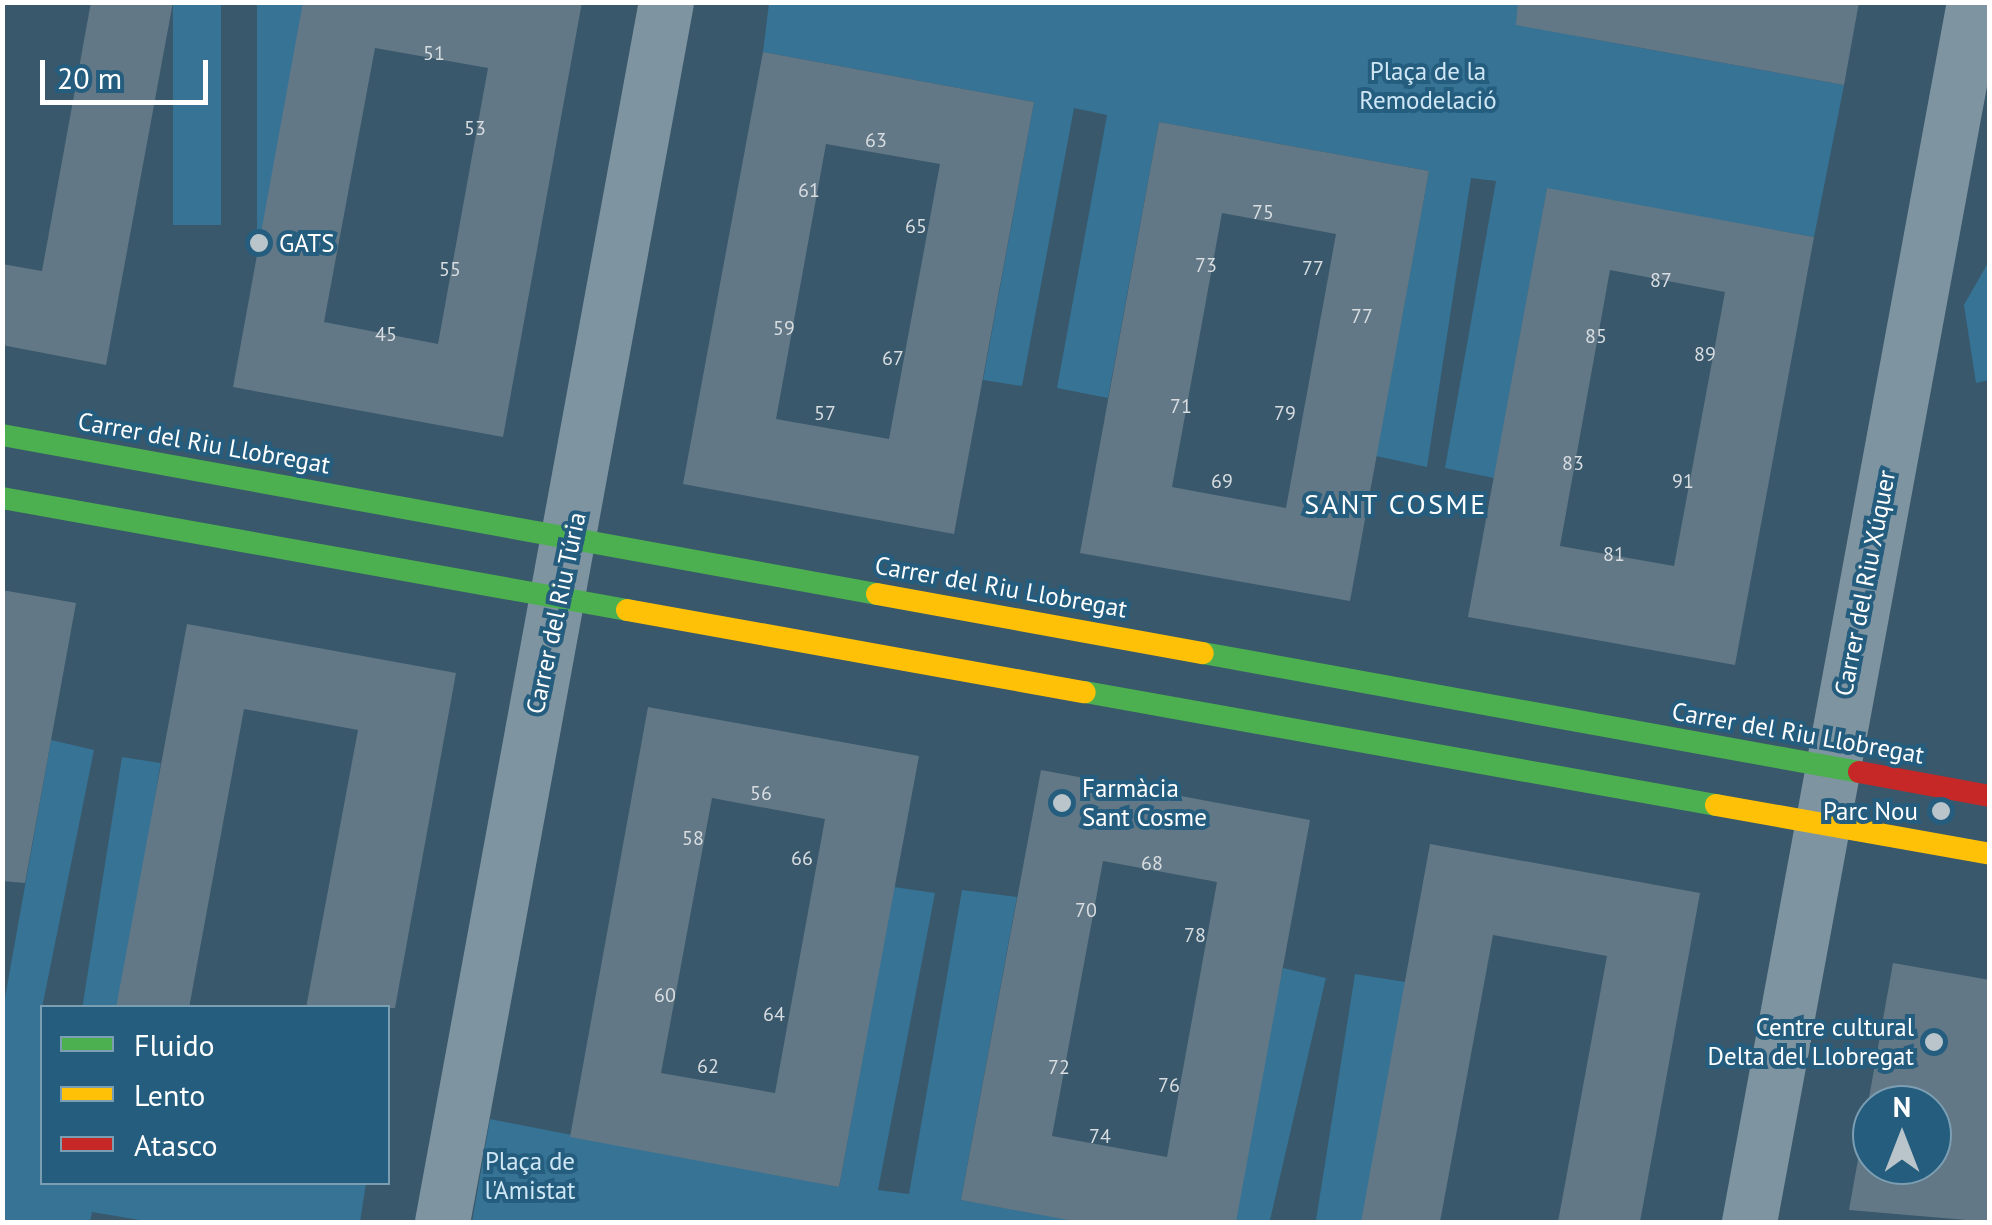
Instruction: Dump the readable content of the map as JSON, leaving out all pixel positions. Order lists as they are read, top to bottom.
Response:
{
  "streets": {
    "street": ["Carrer del Riu Llobregat", "Carrer del Riu Xúquer", "Carrer del Riu Túria"]
  },
  "crossings": [
    ["Carrer del Riu Llobregat", "Carrer del Riu Xúquer"],
    ["Carrer del Riu Llobregat", "Carrer del Riu Túria"]
  ],
  "districts": ["SANT COSME"],
  "parks": ["Plaça de la Remodelació", "Plaça de l'Amistat"],
  "places": [
    "GATS",
    "Farmàcia Sant Cosme",
    "Parc Nou",
    "Centre cultural Delta del Llobregat"
  ],
  "house_numbers": [
    "51",
    "53",
    "63",
    "61",
    "75",
    "65",
    "73",
    "77",
    "55",
    "87",
    "77",
    "59",
    "45",
    "85",
    "89",
    "67",
    "71",
    "57",
    "79",
    "83",
    "69",
    "91",
    "81",
    "56",
    "58",
    "66",
    "68",
    "70",
    "78",
    "60",
    "64",
    "62",
    "72",
    "76",
    "74"
  ],
  "legend": ["Fluido", "Lento", "Atasco"],
  "scale_bar": "20 m",
  "north": "top"
}
